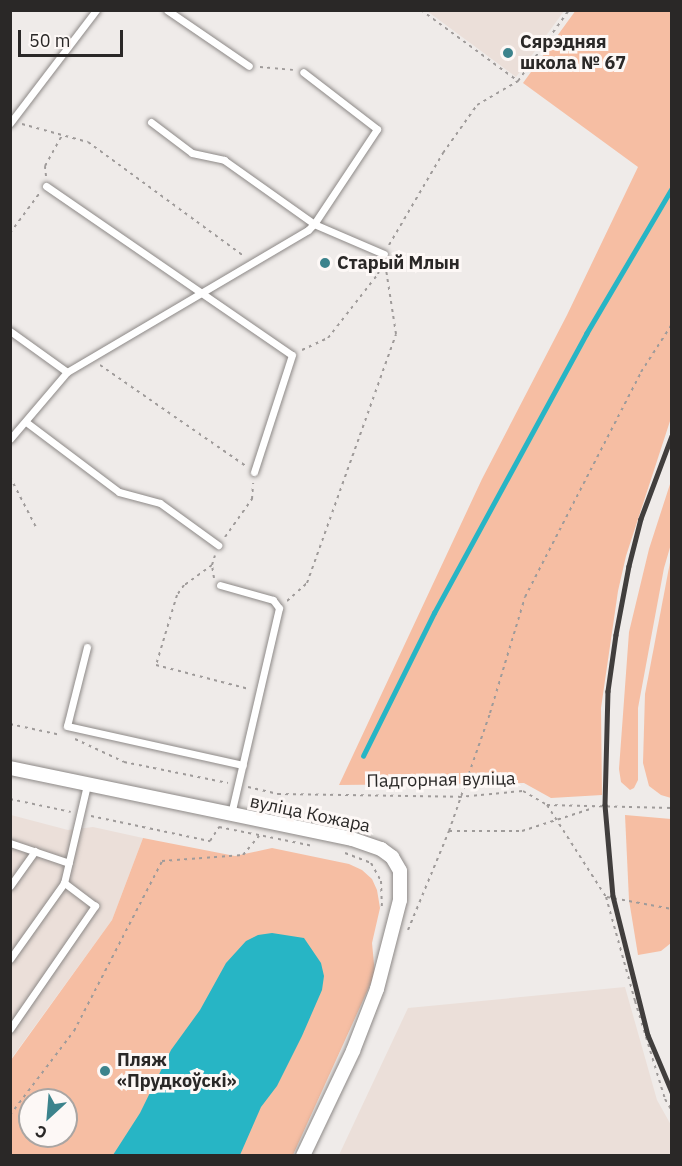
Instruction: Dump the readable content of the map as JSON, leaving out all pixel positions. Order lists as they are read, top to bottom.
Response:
{
  "streets": {
    "street": ["вуліца Кожара"],
    "path": ["Падгорная вуліца"]
  },
  "places": ["Сярэдняя школа № 67", "Старый Млын", "Пляж «Прудкоўскі»"],
  "scale_bar": "50 m",
  "north": "bottom left"
}
